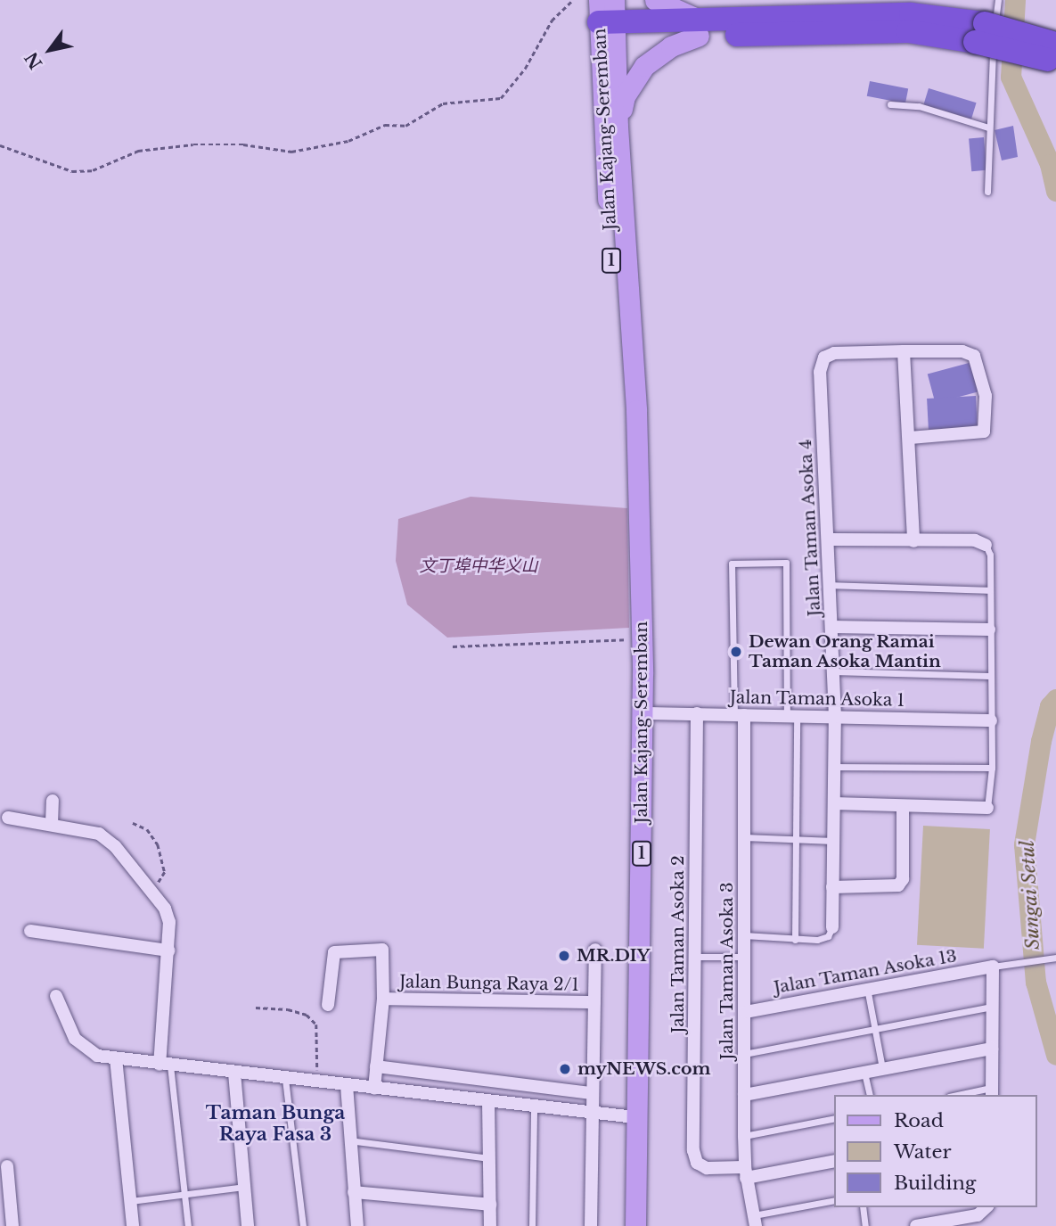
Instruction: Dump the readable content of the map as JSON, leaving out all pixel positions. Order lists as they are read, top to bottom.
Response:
{
  "streets": {
    "main road": ["Jalan Kajang-Seremban", "1"],
    "street": [
      "Jalan Taman Asoka 4",
      "Jalan Taman Asoka 1",
      "Jalan Taman Asoka 2",
      "Jalan Taman Asoka 3",
      "Jalan Taman Asoka 13",
      "Jalan Bunga Raya 2/1"
    ]
  },
  "crossings": [
    ["Jalan Kajang-Seremban", "Jalan Taman Asoka 1"],
    ["Jalan Taman Asoka 4", "Jalan Taman Asoka 1"],
    ["Jalan Taman Asoka 1", "Jalan Taman Asoka 2"],
    ["Jalan Taman Asoka 1", "Jalan Taman Asoka 3"],
    ["Jalan Taman Asoka 2", "Jalan Taman Asoka 3"],
    ["Jalan Taman Asoka 3", "Jalan Taman Asoka 13"]
  ],
  "districts": ["Taman Bunga Raya Fasa 3"],
  "water": ["Sungai Setul"],
  "parks": ["文丁埠中华义山"],
  "places": ["Dewan Orang Ramai Taman Asoka Mantin", "MR.DIY", "myNEWS.com"],
  "legend": ["Road", "Water", "Building"],
  "north": "bottom left"
}
